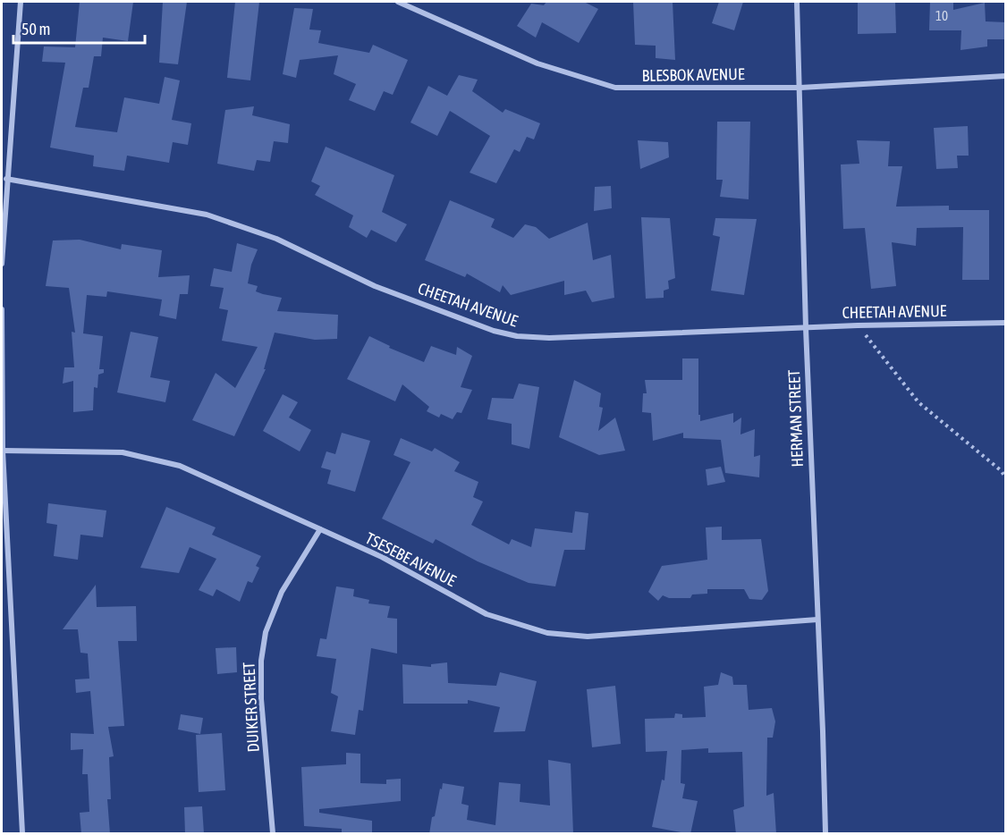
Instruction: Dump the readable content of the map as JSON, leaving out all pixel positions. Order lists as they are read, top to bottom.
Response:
{
  "streets": {
    "street": [
      "BLESBOK AVENUE",
      "CHEETAH AVENUE",
      "HERMAN STREET",
      "TSESEBE AVENUE",
      "DUIKER STREET"
    ]
  },
  "crossings": [
    ["BLESBOK AVENUE", "HERMAN STREET"],
    ["CHEETAH AVENUE", "HERMAN STREET"],
    ["HERMAN STREET", "TSESEBE AVENUE"],
    ["TSESEBE AVENUE", "DUIKER STREET"]
  ],
  "house_numbers": ["10"],
  "scale_bar": "50 m"
}
